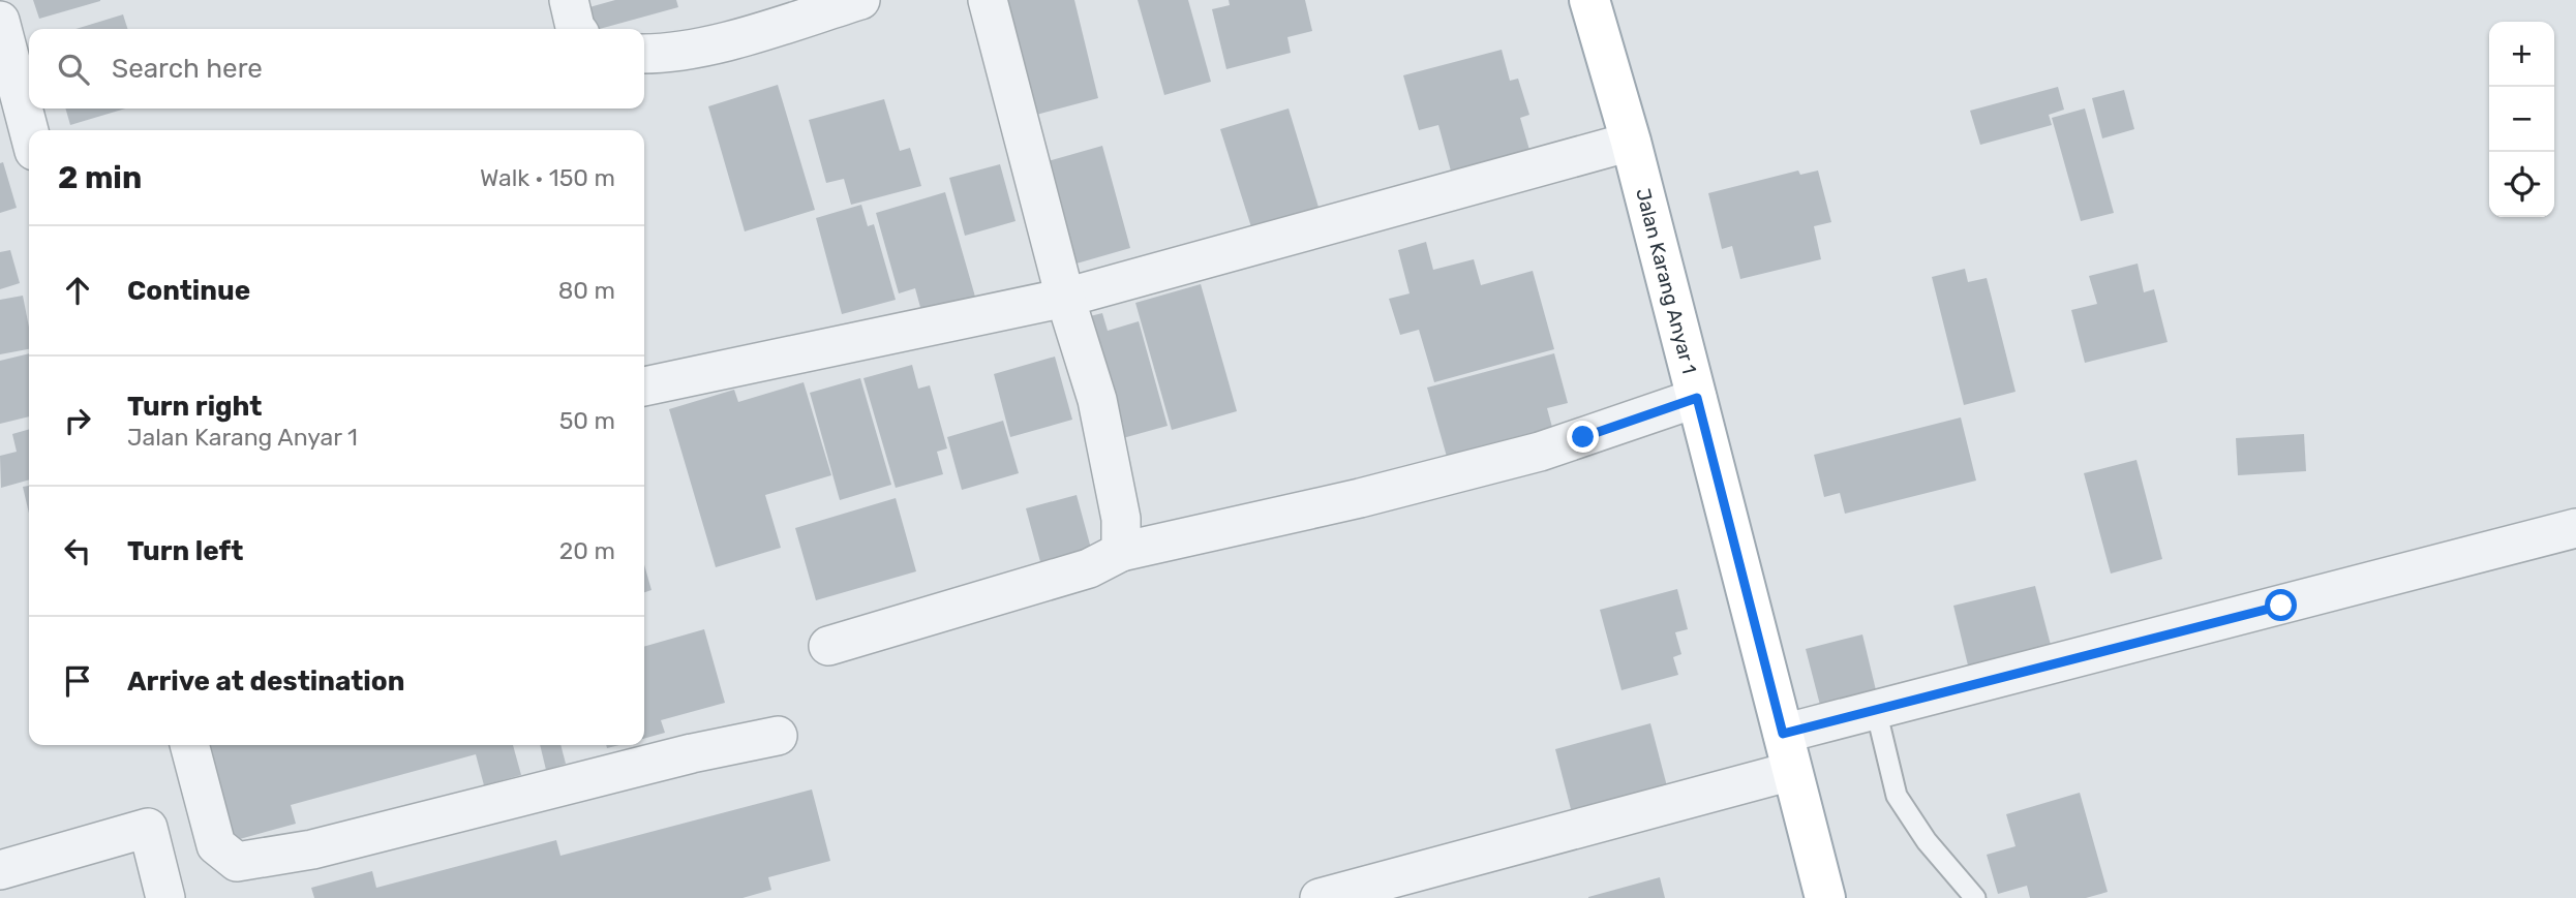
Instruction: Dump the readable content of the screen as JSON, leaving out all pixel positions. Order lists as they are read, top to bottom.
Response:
{
  "streets": {
    "main road": ["Jalan Karang Anyar 1"]
  },
  "page": {
    "map_buttons": ["+", "−"],
    "search": "Search here",
    "heading": ["2 min", "Walk · 150 m"],
    "list": [
      ["Continue", "80 m"],
      ["Turn right", "Jalan Karang Anyar 1", "50 m"],
      ["Turn left", "20 m"],
      "Arrive at destination"
    ]
  }
}
